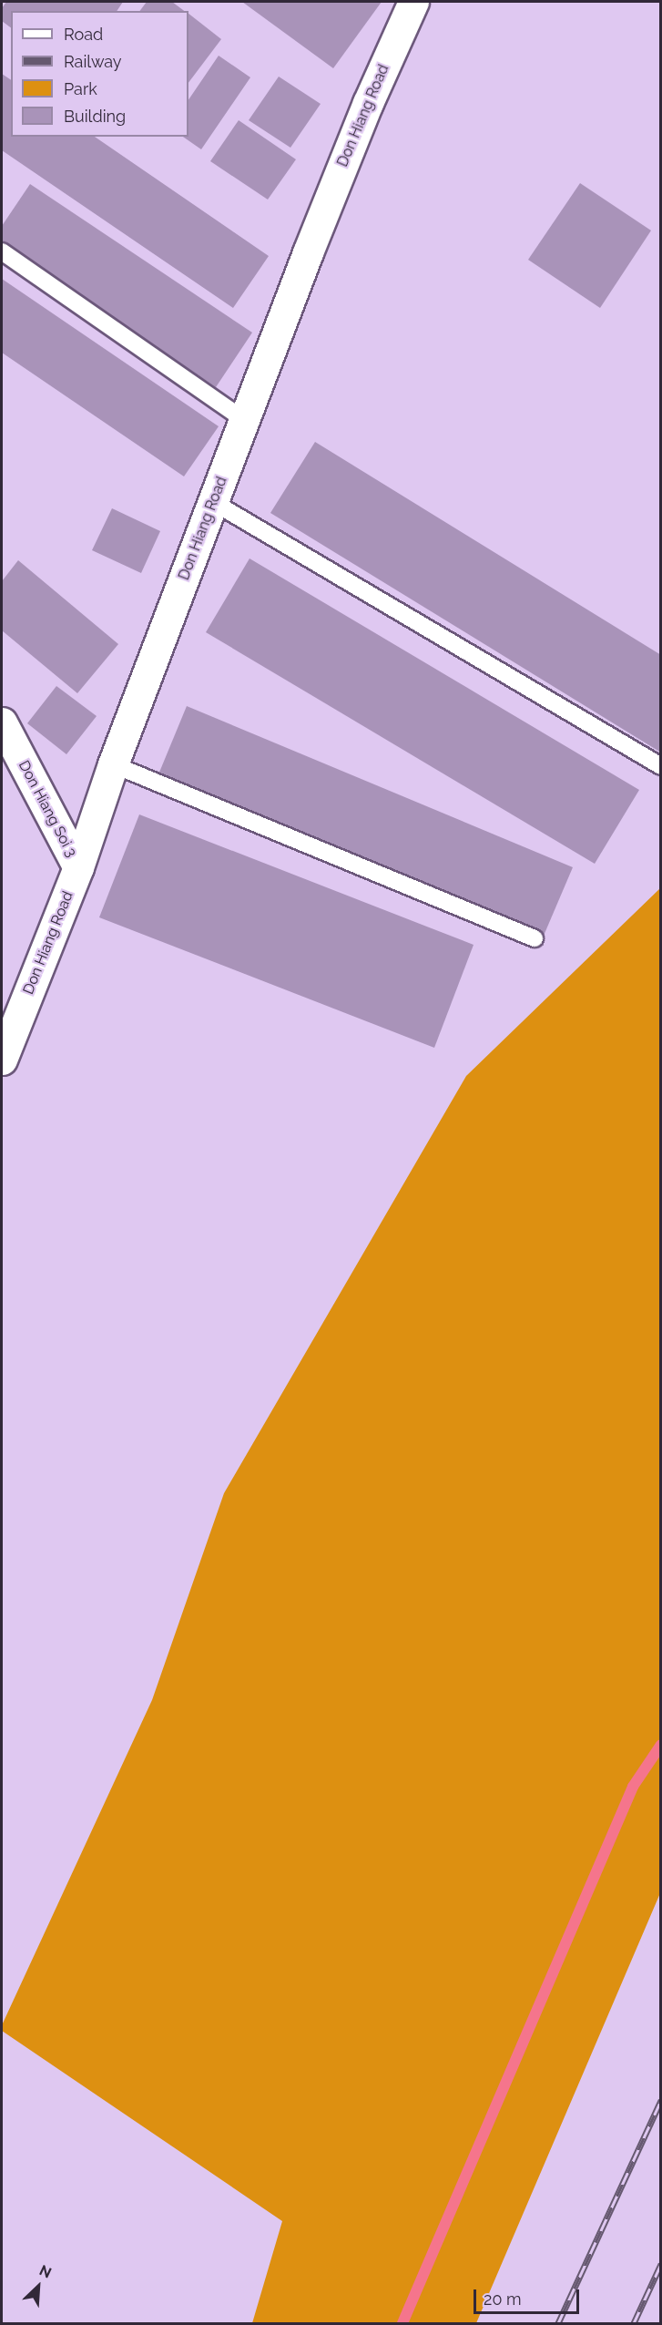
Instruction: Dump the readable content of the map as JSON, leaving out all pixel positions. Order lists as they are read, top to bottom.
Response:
{
  "streets": {
    "street": ["Don Hiang Road", "Don Hiang Soi 3"]
  },
  "crossings": [
    ["Don Hiang Road", "Don Hiang Soi 3"]
  ],
  "legend": [
    "Road",
    "Railway",
    "Park",
    "Building"
  ],
  "scale_bar": "20 m",
  "north": "top right"
}
